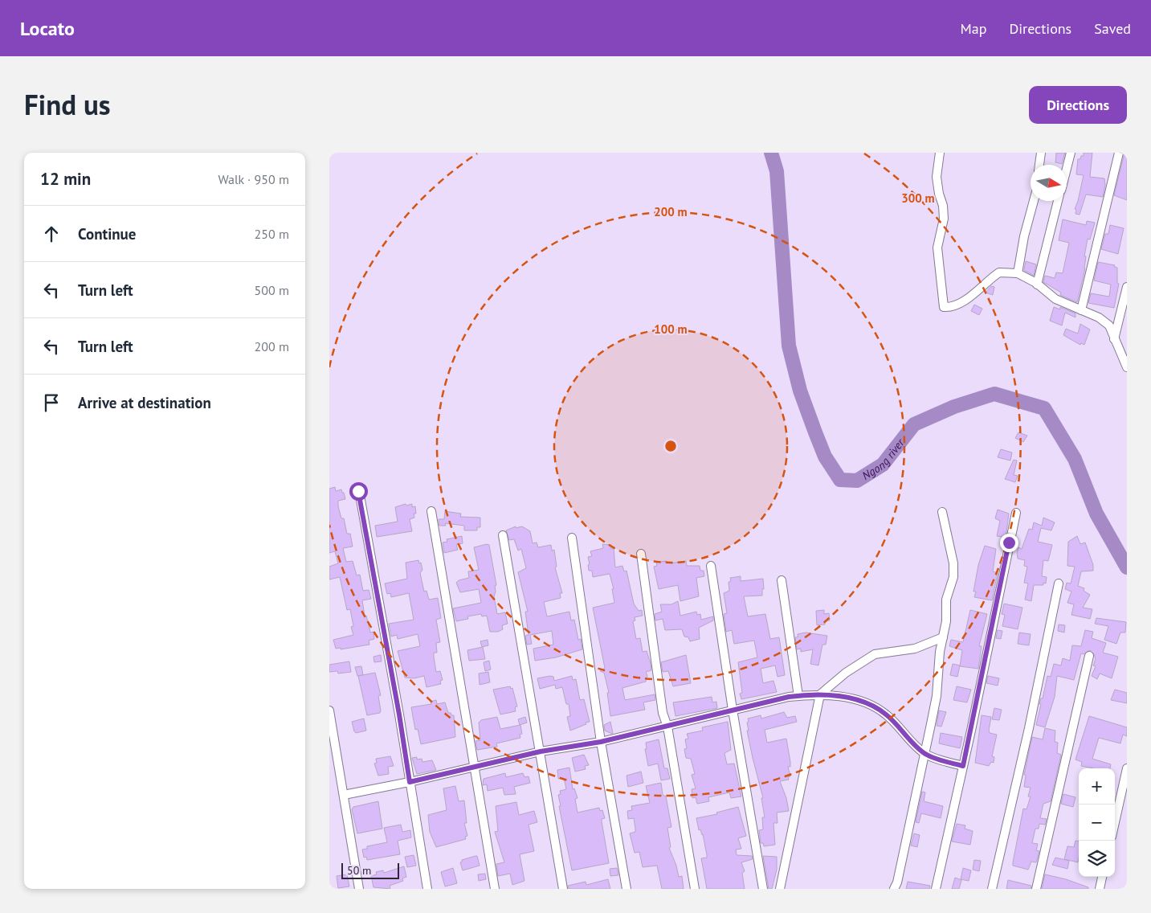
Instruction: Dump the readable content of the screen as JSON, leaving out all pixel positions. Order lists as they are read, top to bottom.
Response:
{
  "water": ["Ngong river"],
  "scale_bar": "50 m",
  "north": "right",
  "page": {
    "header": "Locato",
    "nav": ["Map", "Directions", "Saved"],
    "title": "Find us",
    "buttons": "Directions",
    "heading": ["12 min", "Walk · 950 m"],
    "list": [
      ["Continue", "250 m"],
      ["Turn left", "500 m"],
      ["Turn left", "200 m"],
      "Arrive at destination"
    ],
    "map_buttons": ["+", "−"],
    "scale": "50 m"
  },
  "rings": ["300 m", "200 m", "100 m"]
}
